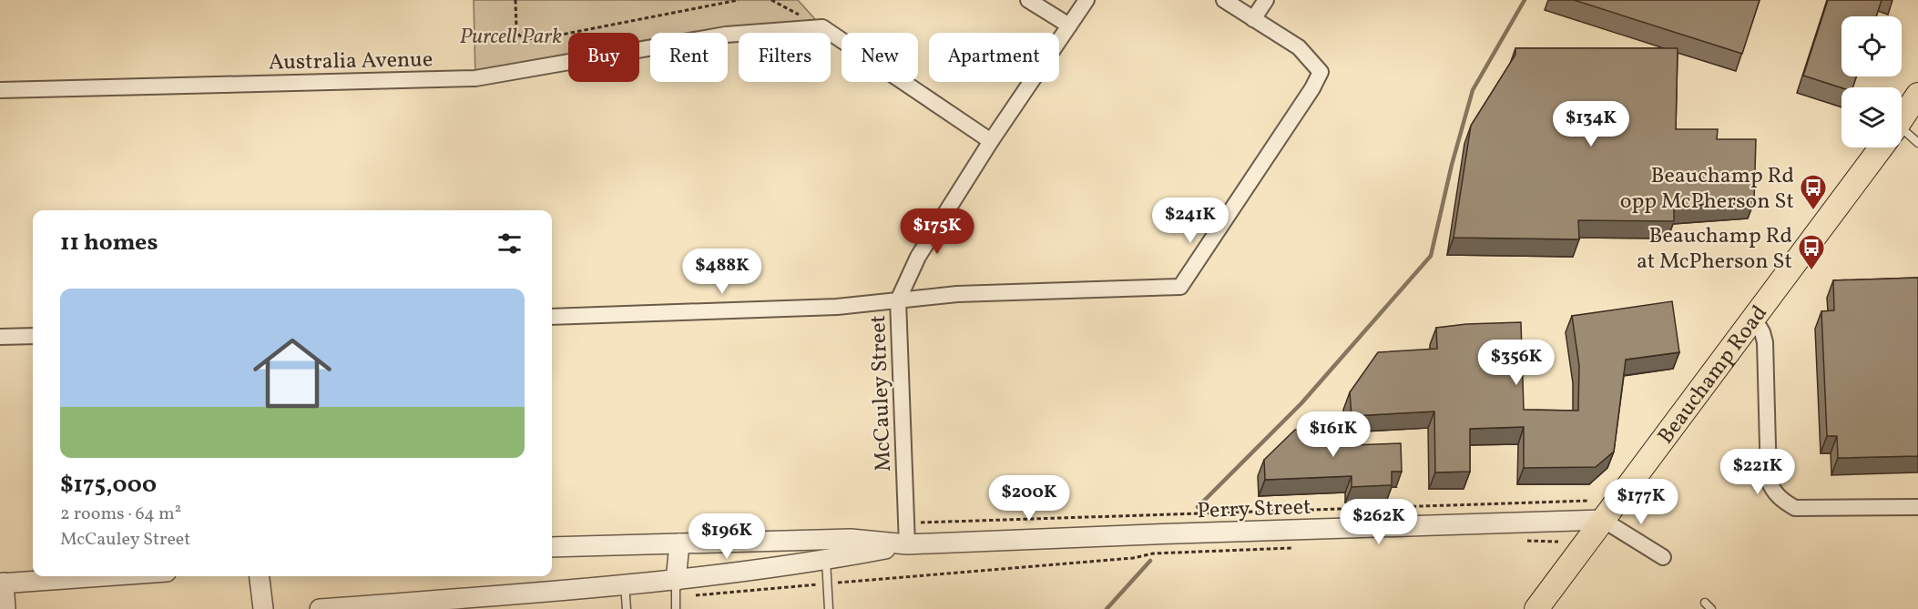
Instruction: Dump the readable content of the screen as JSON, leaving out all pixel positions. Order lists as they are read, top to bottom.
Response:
{
  "streets": {
    "main road": ["Beauchamp Road"],
    "street": ["Australia Avenue", "McCauley Street", "Perry Street"]
  },
  "crossings": [
    ["Australia Avenue", "McCauley Street"],
    ["Beauchamp Road", "Perry Street"],
    ["McCauley Street", "Perry Street"]
  ],
  "parks": ["Purcell Park"],
  "places": {
    "bus stop": ["Beauchamp Rd opp McPherson St", "Beauchamp Rd at McPherson St"]
  },
  "page": {
    "chip": [
      "Buy",
      "Rent",
      "Filters",
      "New",
      "Apartment"
    ],
    "price": [
      "$134K",
      "$241K",
      "$175K",
      "$488K",
      "$356K",
      "$161K",
      "$221K",
      "$200K",
      "$177K",
      "$262K",
      "$196K"
    ],
    "heading": "11 homes",
    "list": [
      {
        "name": "$175,000",
        "note": "2 rooms · 64 m² · McCauley Street"
      }
    ]
  }
}
